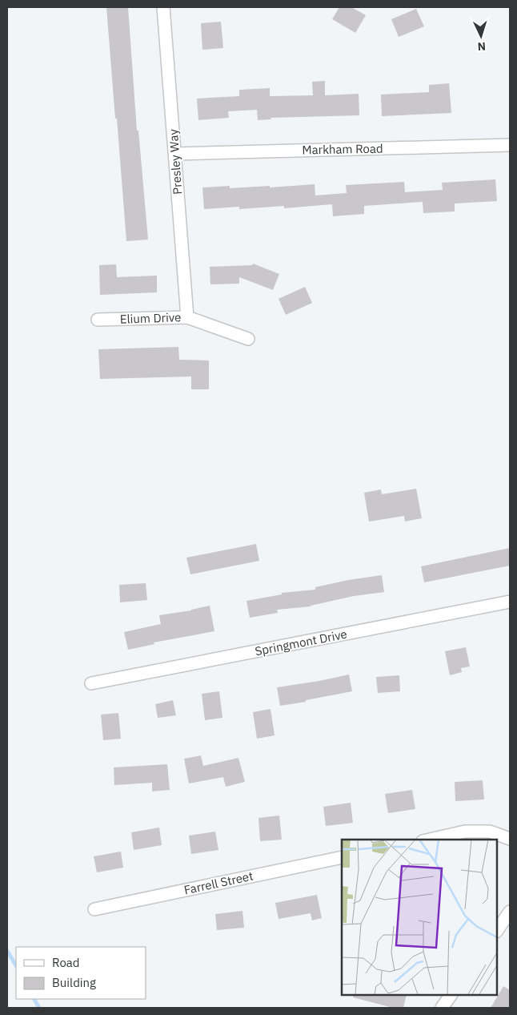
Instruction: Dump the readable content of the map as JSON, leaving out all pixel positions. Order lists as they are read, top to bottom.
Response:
{
  "streets": {
    "street": [
      "Markham Road",
      "Presley Way",
      "Elium Drive",
      "Springmont Drive",
      "Farrell Street"
    ]
  },
  "crossings": [
    ["Markham Road", "Presley Way"],
    ["Presley Way", "Elium Drive"]
  ],
  "legend": ["Road", "Building"],
  "north": "bottom"
}
